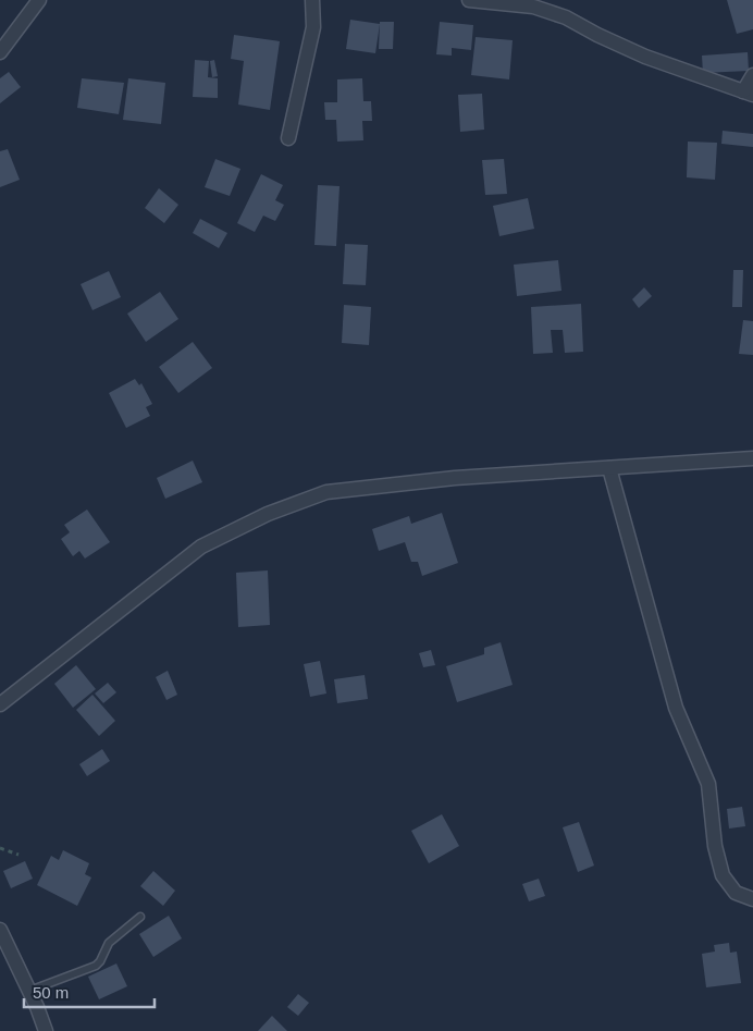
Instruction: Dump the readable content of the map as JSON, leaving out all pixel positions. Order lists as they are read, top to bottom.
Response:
{
  "scale_bar": "50 m"
}
